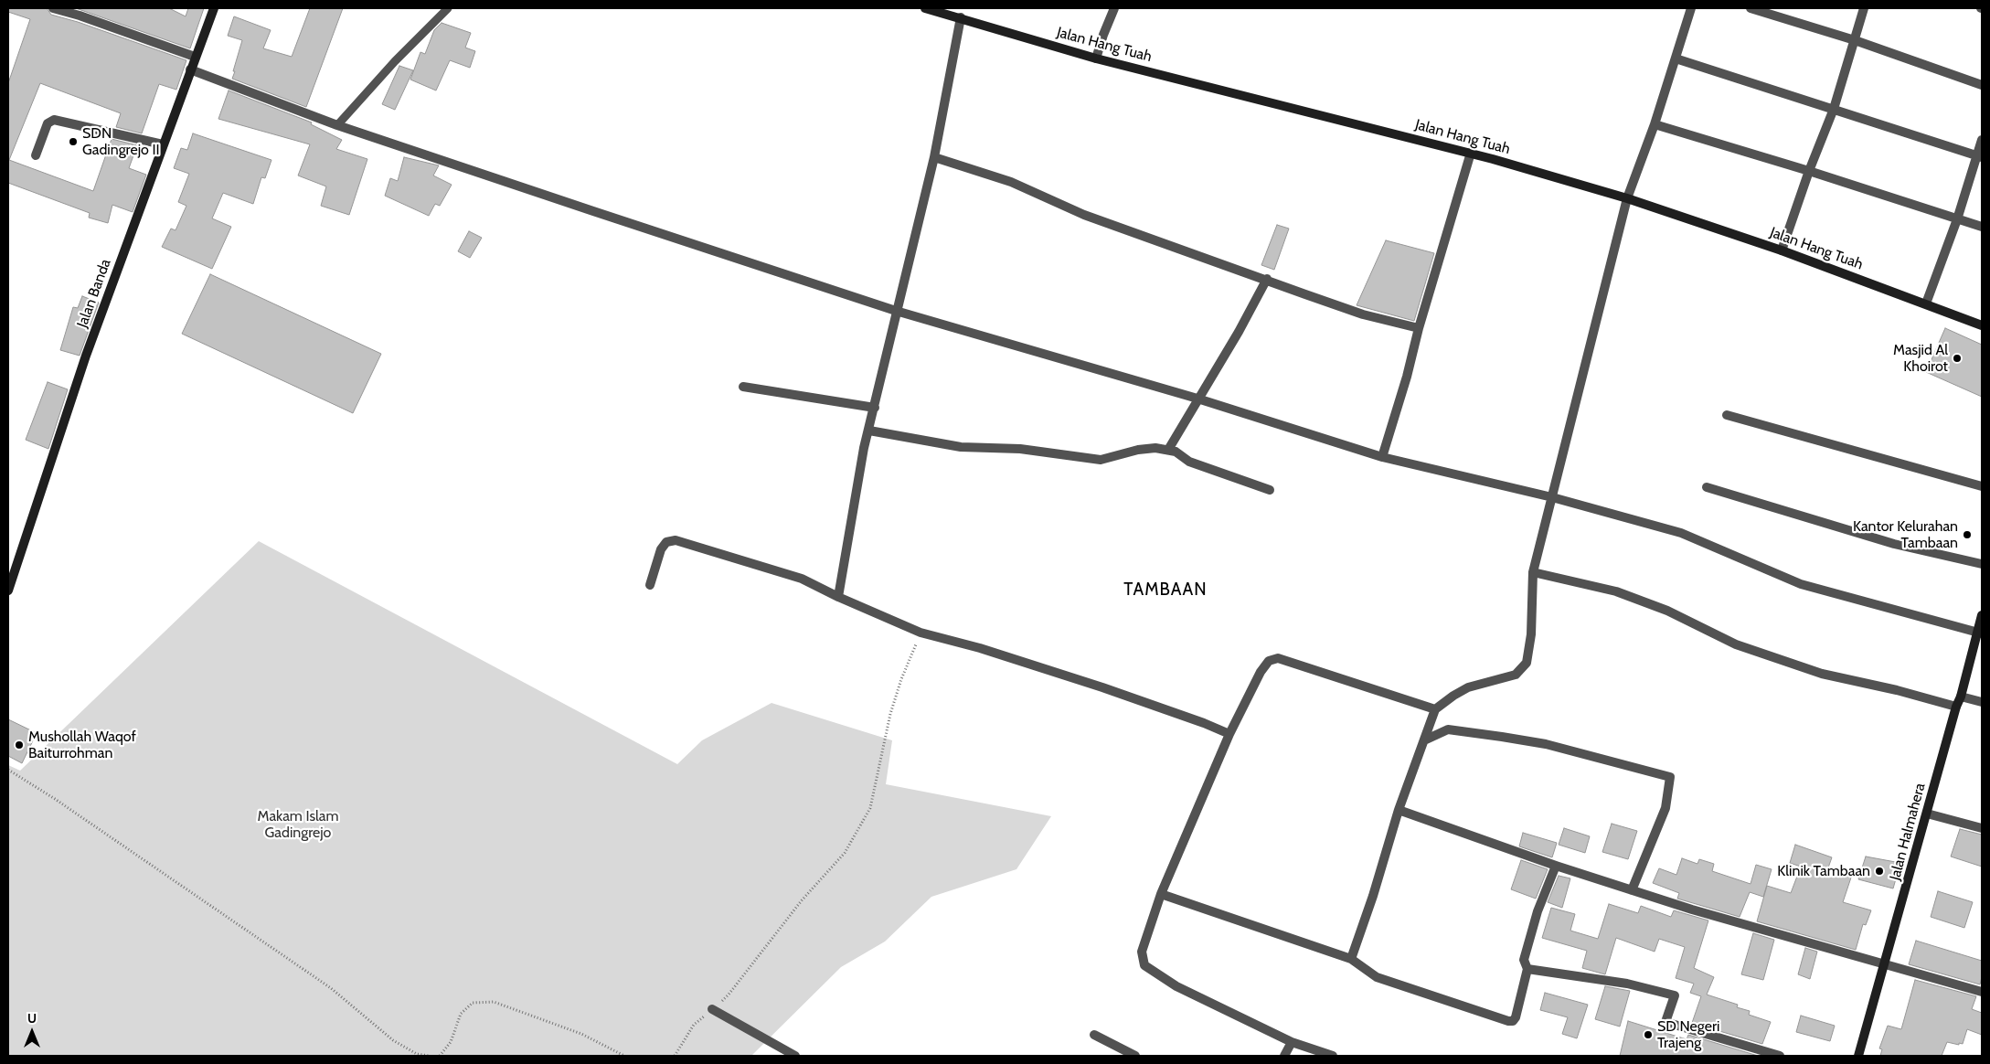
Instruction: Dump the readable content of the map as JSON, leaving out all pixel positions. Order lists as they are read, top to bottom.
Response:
{
  "streets": {
    "street": ["Jalan Hang Tuah", "Jalan Banda", "Jalan Halmahera"]
  },
  "districts": ["TAMBAAN"],
  "parks": ["Makam Islam Gadingrejo"],
  "places": [
    "SDN Gadingrejo II",
    "Masjid Al Khoirot",
    "Kantor Kelurahan Tambaan",
    "Mushollah Waqof Baiturrohman",
    "Klinik Tambaan",
    "SD Negeri Trajeng"
  ],
  "north": "top"
}
